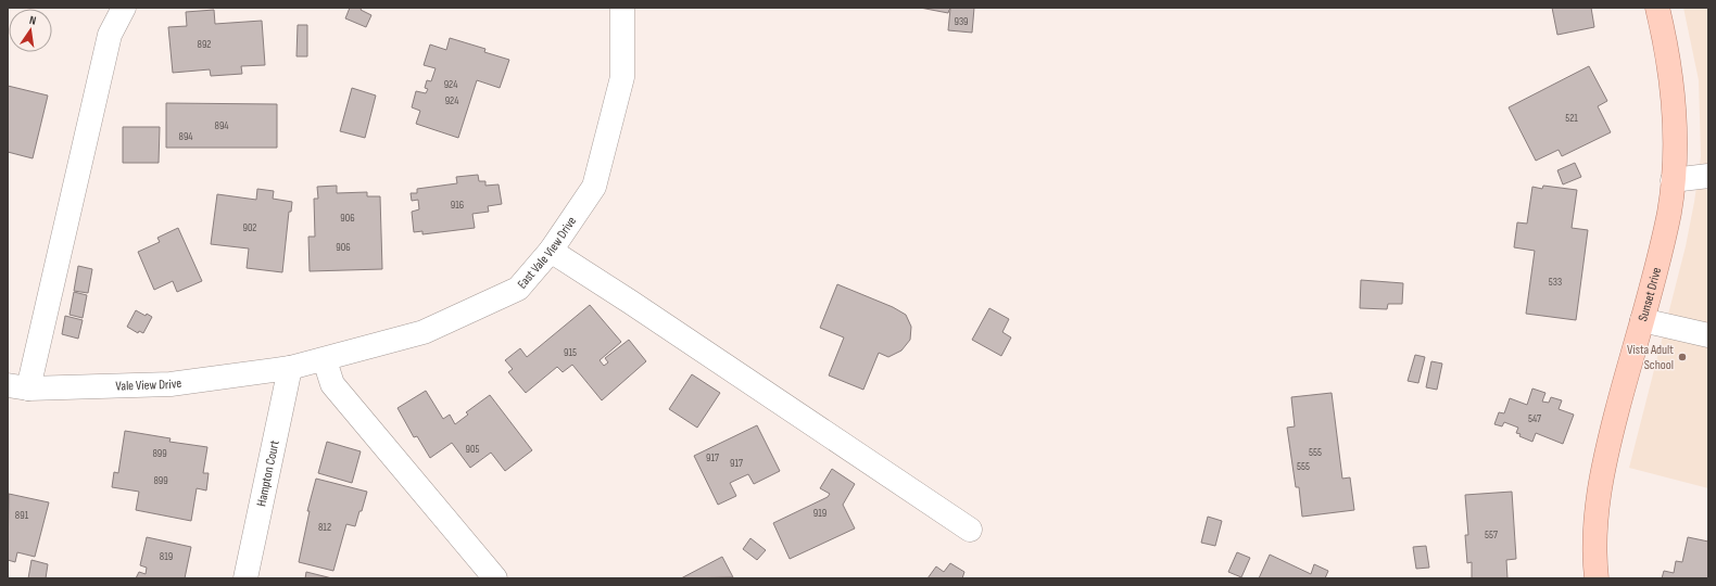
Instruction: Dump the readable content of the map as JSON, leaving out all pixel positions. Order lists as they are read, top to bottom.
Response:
{
  "streets": {
    "main road": ["Sunset Drive"],
    "street": ["East Vale View Drive", "Vale View Drive", "Hampton Court"]
  },
  "crossings": [
    ["East Vale View Drive", "Vale View Drive"],
    ["East Vale View Drive", "Hampton Court"],
    ["Vale View Drive", "Hampton Court"]
  ],
  "places": ["Vista Adult School"],
  "house_numbers": [
    "939",
    "892",
    "924",
    "924",
    "521",
    "894",
    "894",
    "916",
    "906",
    "902",
    "906",
    "533",
    "915",
    "547",
    "905",
    "555",
    "899",
    "917",
    "917",
    "555",
    "899",
    "919",
    "891",
    "812",
    "557",
    "819"
  ],
  "north": "top"
}
